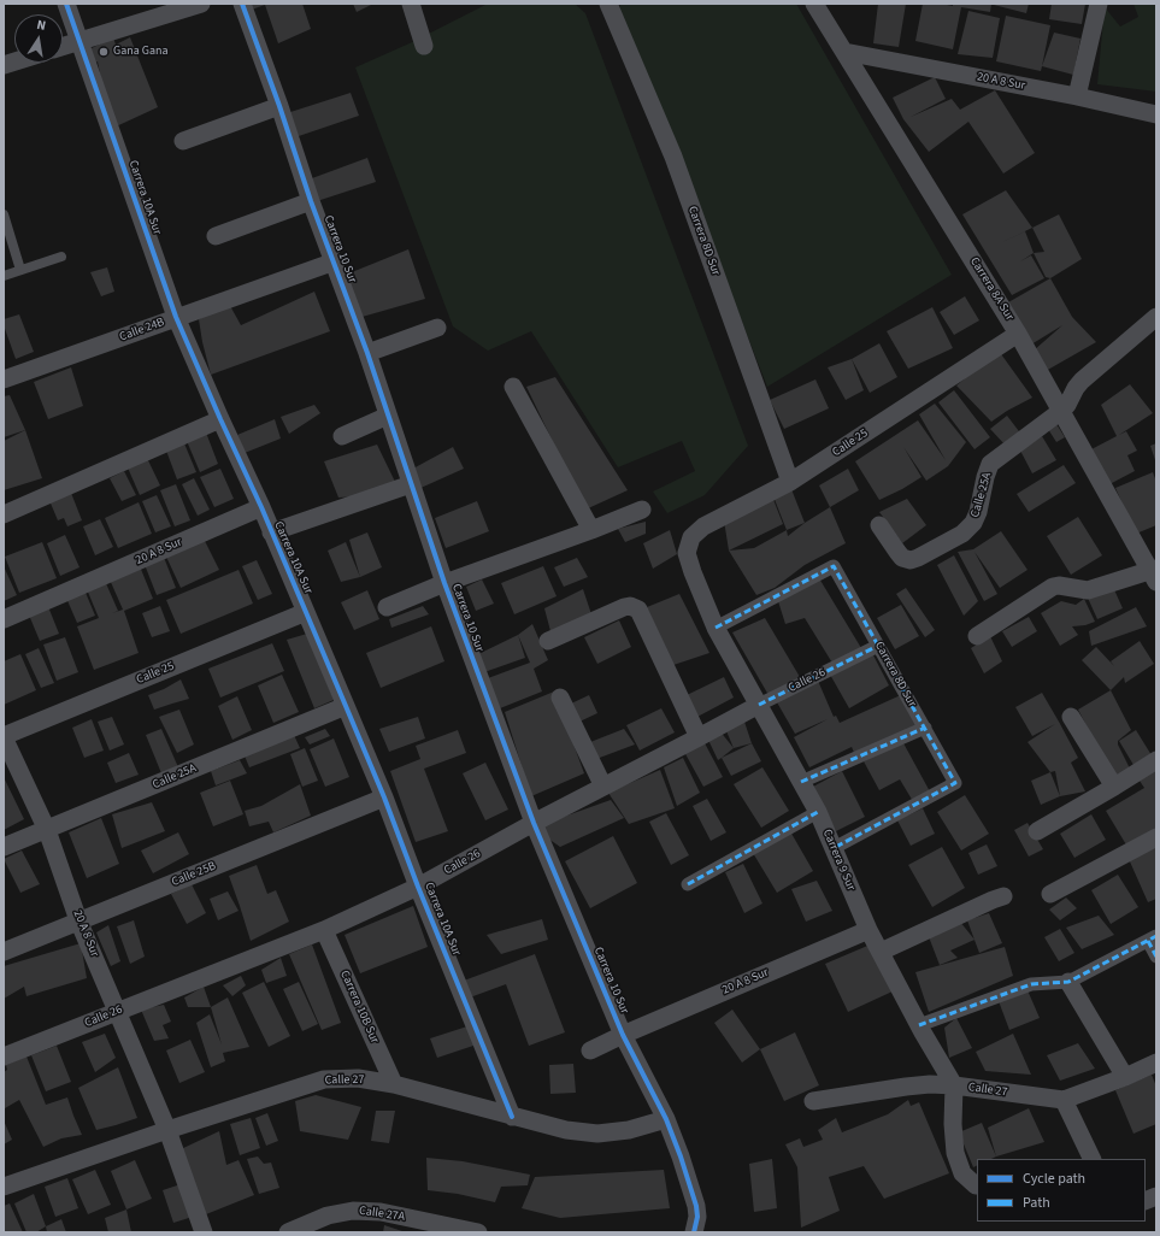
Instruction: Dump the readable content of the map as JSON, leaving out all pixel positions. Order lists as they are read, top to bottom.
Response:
{
  "streets": {
    "street": [
      "20 A 8 Sur",
      "Carrera 10A Sur",
      "Carrera 8D Sur",
      "Carrera 10 Sur",
      "Carrera 8A Sur",
      "Calle 24B",
      "Calle 25",
      "Calle 25A",
      "Calle 26",
      "Carrera 9 Sur",
      "Calle 25B",
      "Carrera 10B Sur",
      "Calle 27",
      "Calle 27A"
    ]
  },
  "crossings": [
    ["20 A 8 Sur", "Carrera 10A Sur"],
    ["20 A 8 Sur", "Carrera 10 Sur"],
    ["20 A 8 Sur", "Carrera 8A Sur"],
    ["20 A 8 Sur", "Calle 25"],
    ["20 A 8 Sur", "Calle 25A"],
    ["20 A 8 Sur", "Calle 26"],
    ["20 A 8 Sur", "Carrera 9 Sur"],
    ["20 A 8 Sur", "Calle 25B"],
    ["20 A 8 Sur", "Calle 27"],
    ["Carrera 10A Sur", "Calle 24B"],
    ["Carrera 10A Sur", "Calle 25"],
    ["Carrera 10A Sur", "Calle 25A"],
    ["Carrera 10A Sur", "Calle 26"],
    ["Carrera 10A Sur", "Calle 25B"],
    ["Carrera 10A Sur", "Calle 27"],
    ["Carrera 8D Sur", "Calle 25"],
    ["Carrera 8D Sur", "Calle 26"],
    ["Carrera 8D Sur", "Carrera 9 Sur"],
    ["Carrera 10 Sur", "Calle 24B"],
    ["Carrera 10 Sur", "Calle 26"],
    ["Carrera 10 Sur", "Calle 27"],
    ["Carrera 8A Sur", "Calle 25"],
    ["Carrera 8A Sur", "Calle 25A"],
    ["Calle 25", "Carrera 9 Sur"],
    ["Calle 26", "Carrera 9 Sur"],
    ["Calle 26", "Carrera 10B Sur"],
    ["Carrera 9 Sur", "Calle 27"],
    ["Carrera 10B Sur", "Calle 27"]
  ],
  "places": ["Gana Gana"],
  "legend": ["Cycle path", "Path"],
  "north": "top"
}
